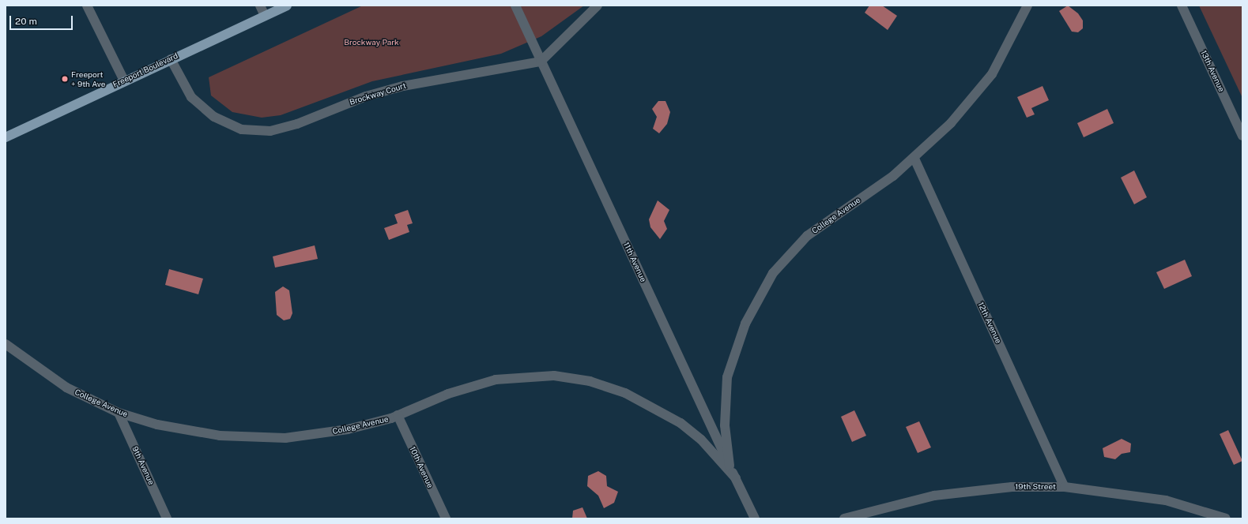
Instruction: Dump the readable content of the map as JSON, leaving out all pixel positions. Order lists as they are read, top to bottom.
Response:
{
  "streets": {
    "main road": ["Freeport Boulevard"],
    "street": [
      "13th Avenue",
      "Brockway Court",
      "College Avenue",
      "11th Avenue",
      "12th Avenue",
      "9th Avenue",
      "10th Avenue",
      "19th Street"
    ]
  },
  "crossings": [
    ["Freeport Boulevard", "Brockway Court"],
    ["Brockway Court", "11th Avenue"],
    ["College Avenue", "11th Avenue"],
    ["College Avenue", "12th Avenue"],
    ["College Avenue", "9th Avenue"],
    ["College Avenue", "10th Avenue"],
    ["12th Avenue", "19th Street"]
  ],
  "parks": ["Brockway Park"],
  "places": ["Freeport + 9th Ave"],
  "scale_bar": "20 m"
}
